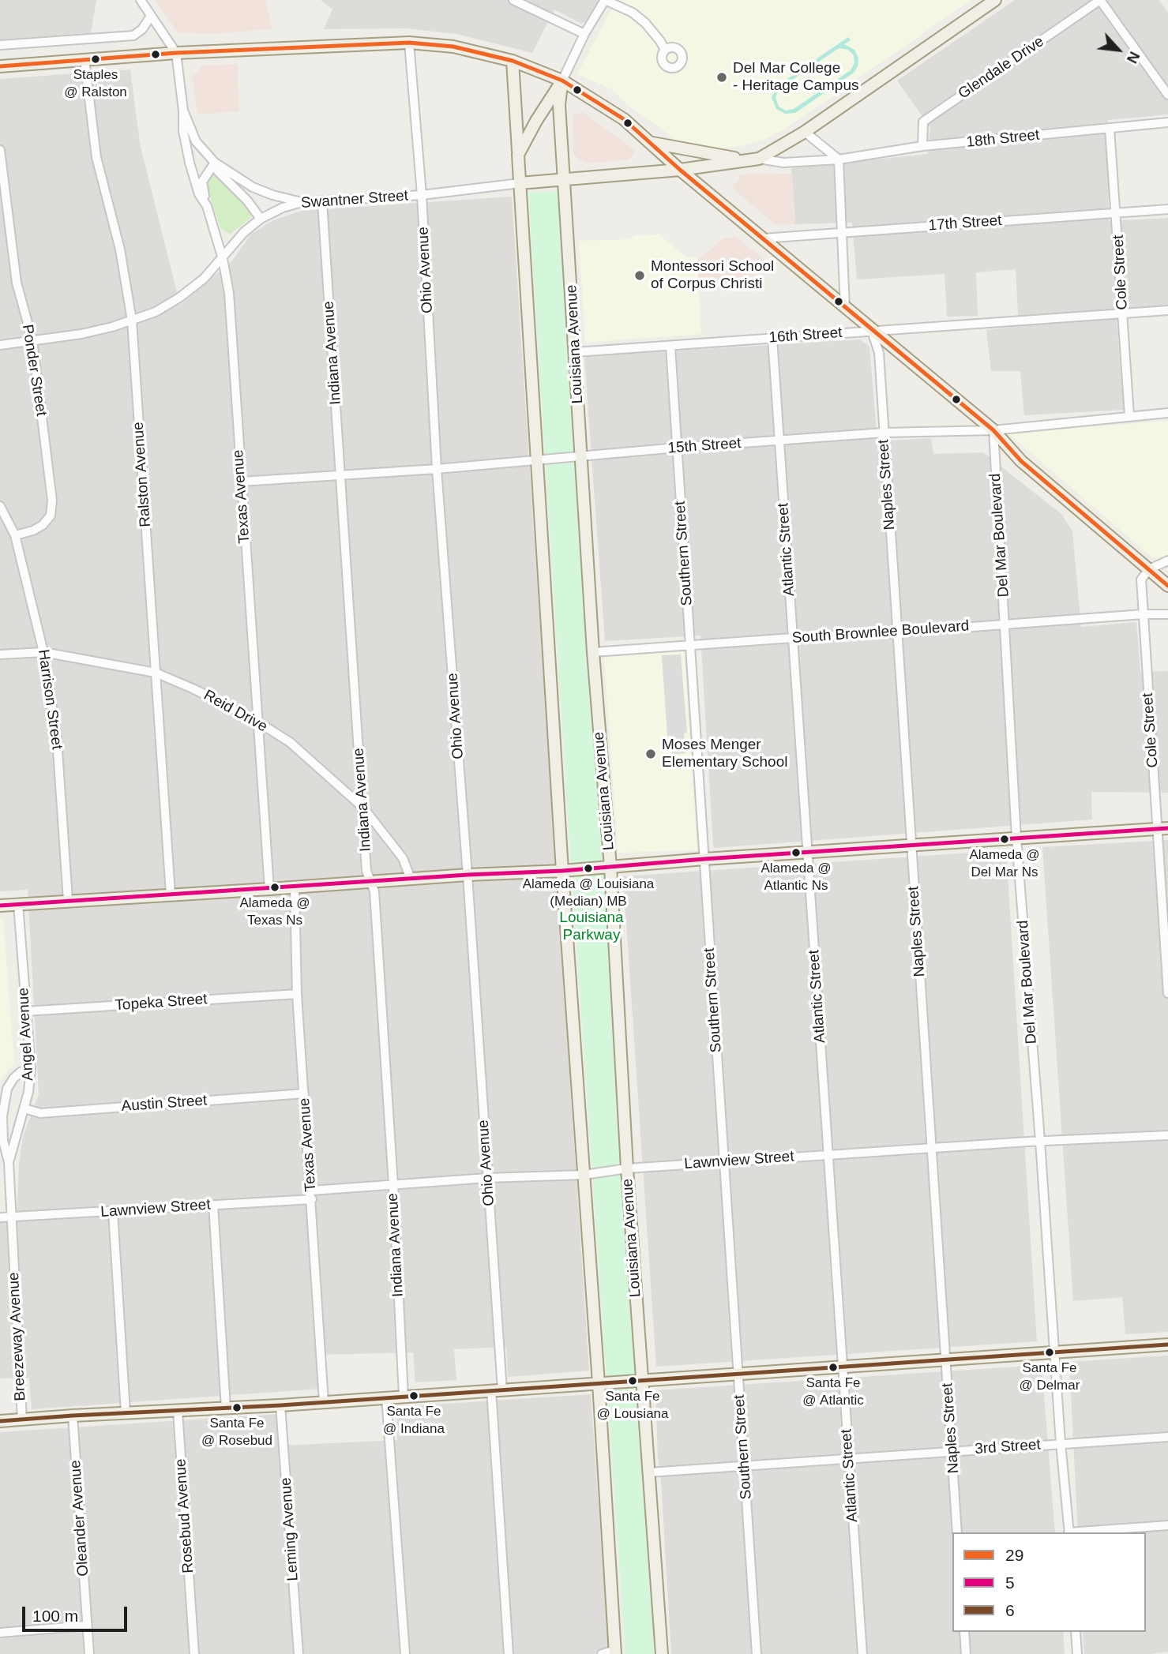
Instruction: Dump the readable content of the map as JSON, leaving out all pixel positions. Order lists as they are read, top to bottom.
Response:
{
  "streets": {
    "main road": ["Louisiana Avenue"],
    "street": [
      "Glendale Drive",
      "18th Street",
      "Swantner Street",
      "17th Street",
      "Ohio Avenue",
      "Cole Street",
      "16th Street",
      "Indiana Avenue",
      "Ponder Street",
      "15th Street",
      "Ralston Avenue",
      "Naples Street",
      "Texas Avenue",
      "Del Mar Boulevard",
      "Atlantic Street",
      "Southern Street",
      "South Brownlee Boulevard",
      "Harrison Street",
      "Reid Drive",
      "Topeka Street",
      "Angel Avenue",
      "Austin Street",
      "Lawnview Street",
      "Breezeway Avenue",
      "3rd Street",
      "Rosebud Avenue",
      "Oleander Avenue",
      "Leming Avenue"
    ]
  },
  "crossings": [
    ["Glendale Drive", "18th Street"],
    ["18th Street", "Cole Street"],
    ["Swantner Street", "Ohio Avenue"],
    ["Swantner Street", "Indiana Avenue"],
    ["Swantner Street", "Ponder Street"],
    ["Swantner Street", "Ralston Avenue"],
    ["Swantner Street", "Texas Avenue"],
    ["17th Street", "Cole Street"],
    ["Ohio Avenue", "15th Street"],
    ["Ohio Avenue", "Lawnview Street"],
    ["Cole Street", "16th Street"],
    ["Cole Street", "15th Street"],
    ["Cole Street", "South Brownlee Boulevard"],
    ["16th Street", "Louisiana Avenue"],
    ["16th Street", "Naples Street"],
    ["16th Street", "Atlantic Street"],
    ["16th Street", "Southern Street"],
    ["Louisiana Avenue", "15th Street"],
    ["Louisiana Avenue", "South Brownlee Boulevard"],
    ["Louisiana Avenue", "Lawnview Street"],
    ["Louisiana Avenue", "3rd Street"],
    ["Indiana Avenue", "15th Street"],
    ["Indiana Avenue", "Reid Drive"],
    ["Indiana Avenue", "Lawnview Street"],
    ["Ponder Street", "Harrison Street"],
    ["15th Street", "Naples Street"],
    ["15th Street", "Texas Avenue"],
    ["15th Street", "Del Mar Boulevard"],
    ["15th Street", "Atlantic Street"],
    ["15th Street", "Southern Street"],
    ["Ralston Avenue", "Reid Drive"],
    ["Naples Street", "South Brownlee Boulevard"],
    ["Naples Street", "Lawnview Street"],
    ["Naples Street", "3rd Street"],
    ["Texas Avenue", "Reid Drive"],
    ["Texas Avenue", "Topeka Street"],
    ["Texas Avenue", "Austin Street"],
    ["Texas Avenue", "Lawnview Street"],
    ["Del Mar Boulevard", "South Brownlee Boulevard"],
    ["Del Mar Boulevard", "Lawnview Street"],
    ["Del Mar Boulevard", "3rd Street"],
    ["Atlantic Street", "South Brownlee Boulevard"],
    ["Atlantic Street", "Lawnview Street"],
    ["Atlantic Street", "3rd Street"],
    ["Southern Street", "South Brownlee Boulevard"],
    ["Southern Street", "Lawnview Street"],
    ["Southern Street", "3rd Street"],
    ["Harrison Street", "Reid Drive"],
    ["Topeka Street", "Angel Avenue"],
    ["Angel Avenue", "Austin Street"],
    ["Angel Avenue", "Breezeway Avenue"],
    ["Lawnview Street", "Breezeway Avenue"]
  ],
  "parks": ["Louisiana Parkway"],
  "places": [
    "Staples @ Ralston",
    "Del Mar College - Heritage Campus",
    "Montessori School of Corpus Christi",
    "Moses Menger Elementary School",
    "Alameda @ Del Mar Ns",
    "Alameda @ Atlantic Ns",
    "Alameda @ Louisiana (Median) MB",
    "Alameda @ Texas Ns",
    "Santa Fe @ Delmar",
    "Santa Fe @ Atlantic",
    "Santa Fe @ Lousiana",
    "Santa Fe @ Indiana",
    "Santa Fe @ Rosebud"
  ],
  "lines": ["transit line 29", "transit line 5", "transit line 6"],
  "legend": ["29", "5", "6"],
  "scale_bar": "100 m",
  "north": "bottom right"
}
